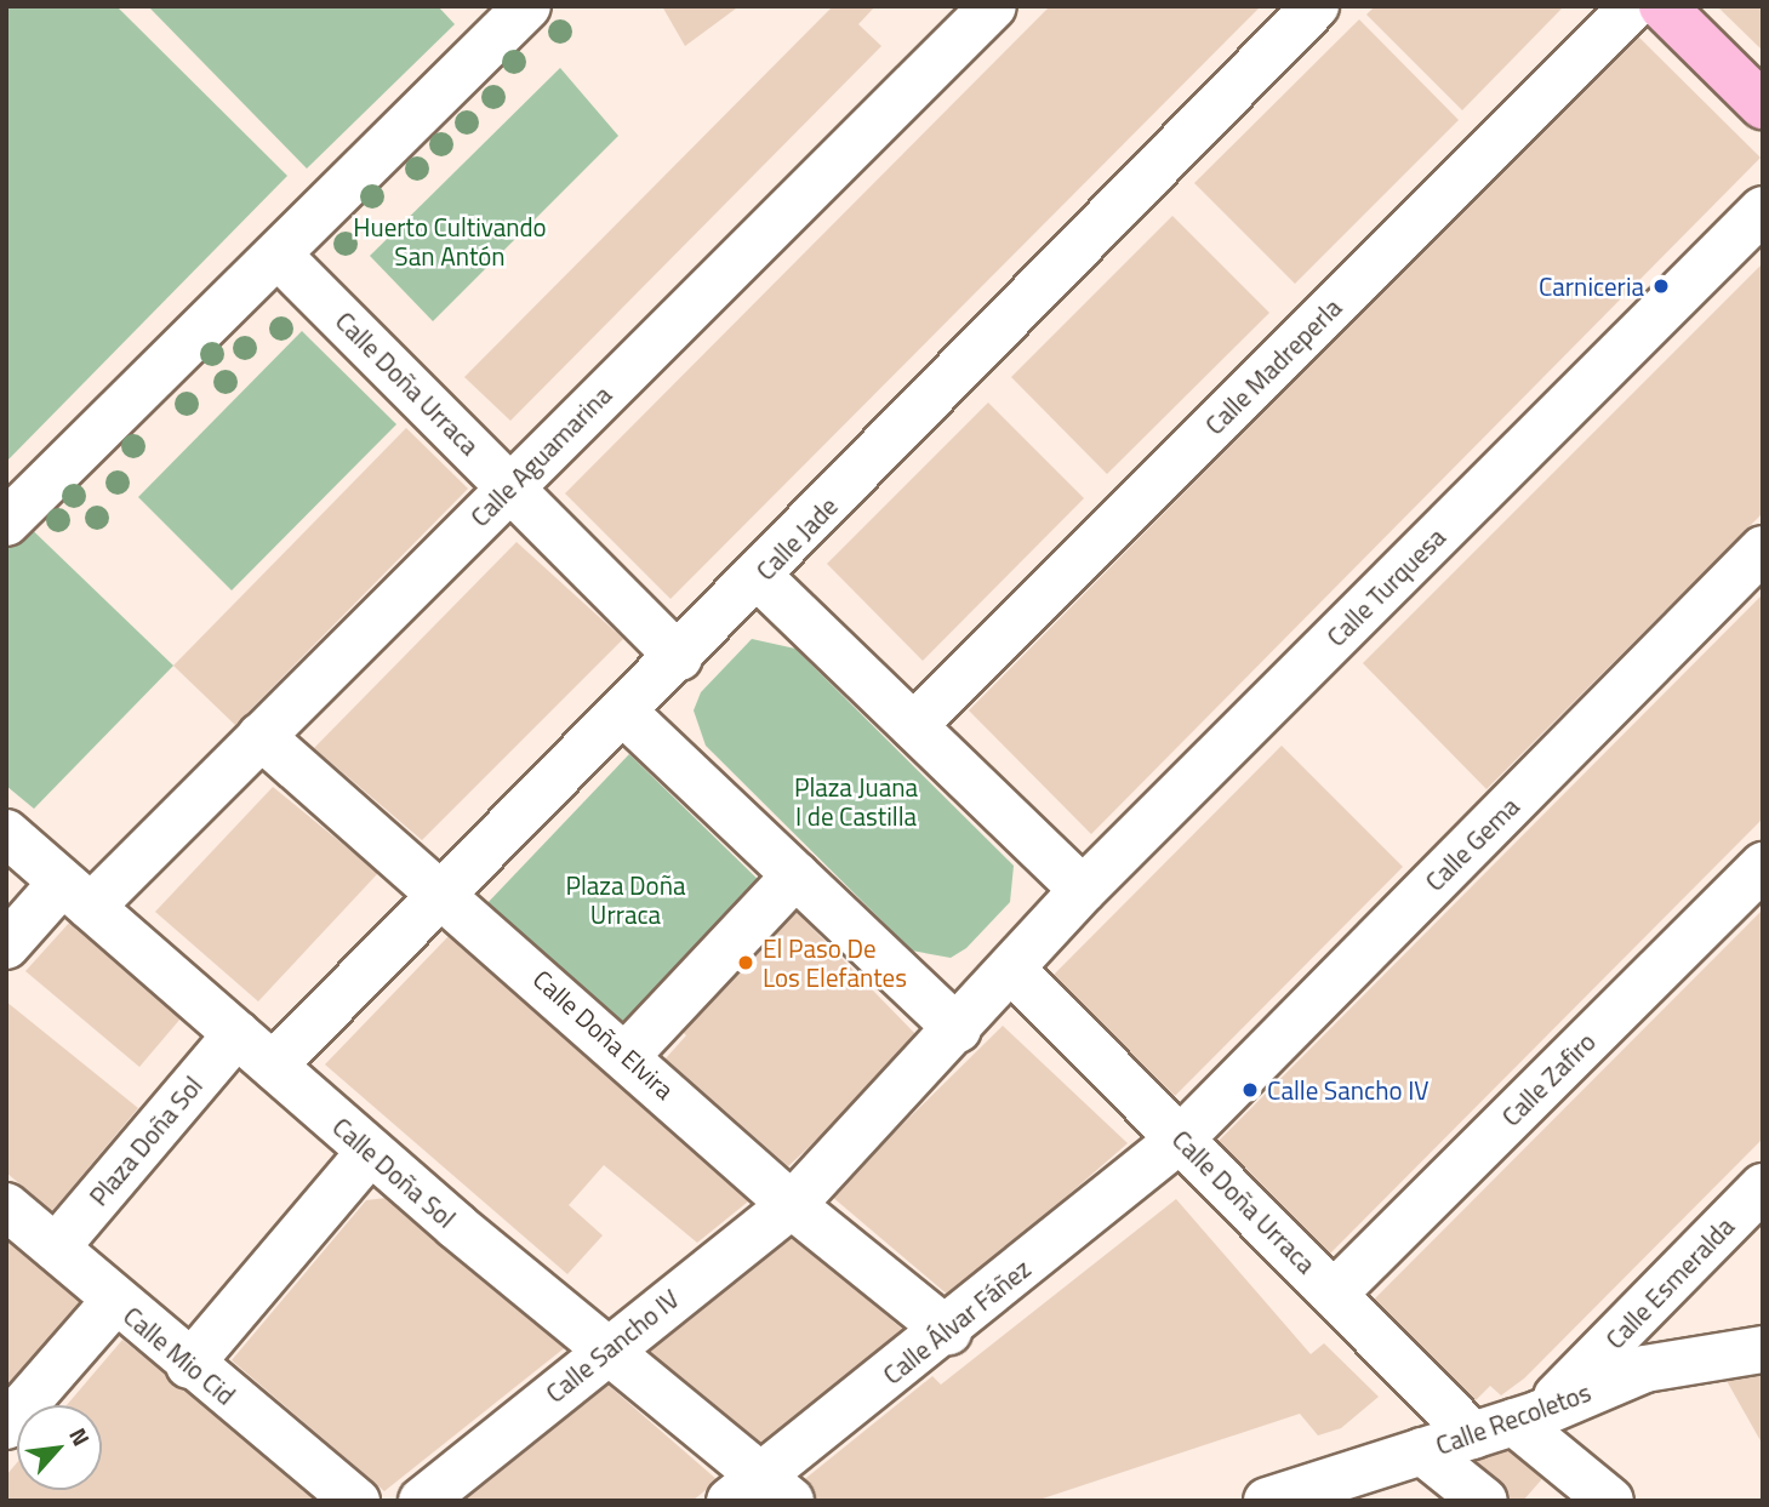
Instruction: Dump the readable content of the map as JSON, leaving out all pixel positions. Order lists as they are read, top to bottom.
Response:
{
  "streets": {
    "street": [
      "Calle Madreperla",
      "Calle Doña Urraca",
      "Calle Aguamarina",
      "Calle Jade",
      "Calle Turquesa",
      "Calle Gema",
      "Calle Doña Elvira",
      "Calle Zafiro",
      "Plaza Doña Sol",
      "Calle Doña Sol",
      "Calle Esmeralda",
      "Calle Álvar Fáñez",
      "Calle Sancho IV",
      "Calle Mio Cid",
      "Calle Recoletos"
    ]
  },
  "crossings": [
    ["Calle Doña Urraca", "Calle Aguamarina"],
    ["Calle Doña Urraca", "Calle Jade"],
    ["Calle Doña Urraca", "Calle Turquesa"],
    ["Calle Doña Urraca", "Calle Gema"],
    ["Calle Doña Urraca", "Calle Zafiro"],
    ["Calle Doña Urraca", "Calle Esmeralda"],
    ["Calle Doña Urraca", "Calle Álvar Fáñez"],
    ["Calle Doña Urraca", "Calle Sancho IV"],
    ["Calle Doña Urraca", "Calle Recoletos"],
    ["Calle Aguamarina", "Calle Doña Elvira"],
    ["Calle Aguamarina", "Calle Doña Sol"],
    ["Calle Jade", "Calle Doña Elvira"],
    ["Calle Jade", "Calle Doña Sol"],
    ["Calle Turquesa", "Calle Sancho IV"],
    ["Calle Gema", "Calle Álvar Fáñez"],
    ["Calle Doña Elvira", "Calle Álvar Fáñez"],
    ["Calle Doña Elvira", "Calle Sancho IV"],
    ["Plaza Doña Sol", "Calle Doña Sol"],
    ["Plaza Doña Sol", "Calle Mio Cid"],
    ["Calle Doña Sol", "Calle Álvar Fáñez"],
    ["Calle Doña Sol", "Calle Sancho IV"],
    ["Calle Esmeralda", "Calle Recoletos"]
  ],
  "parks": ["Huerto Cultivando San Antón", "Plaza Juana I de Castilla", "Plaza Doña Urraca"],
  "places": ["Carniceria", "El Paso De Los Elefantes", "Calle Sancho IV"],
  "north": "top right"
}
